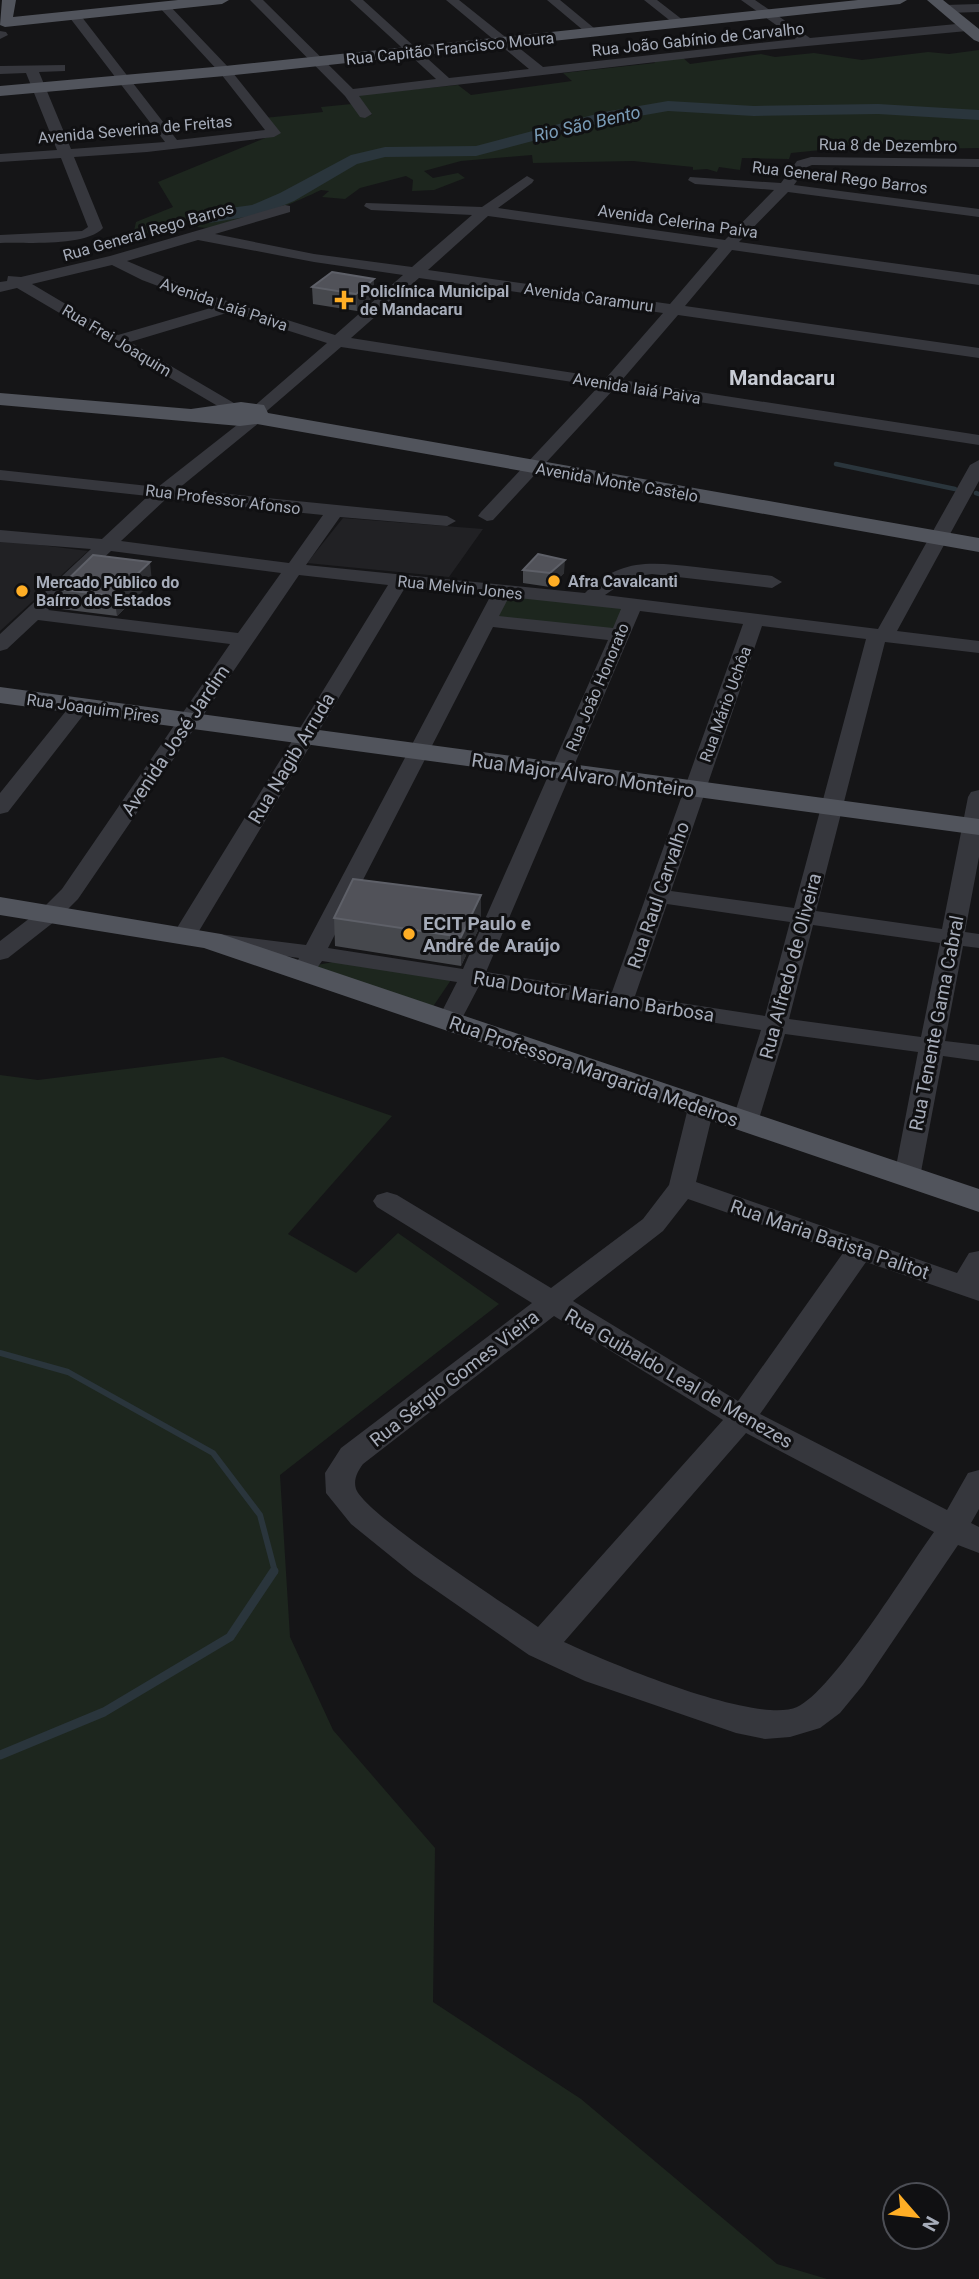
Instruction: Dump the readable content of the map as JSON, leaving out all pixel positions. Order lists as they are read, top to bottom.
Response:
{
  "streets": {
    "main road": [
      "Rua Capitão Francisco Moura",
      "Avenida Monte Castelo",
      "Rua Joaquim Pires",
      "Rua Major Álvaro Monteiro",
      "Rua Professora Margarida Medeiros"
    ],
    "street": [
      "Rua João Gabínio de Carvalho",
      "Avenida Severina de Freitas",
      "Rua 8 de Dezembro",
      "Rua General Rego Barros",
      "Avenida Celerina Paiva",
      "Avenida Caramuru",
      "Avenida Laiá Paiva",
      "Rua Frei Joaquim",
      "Avenida Iaiá Paiva",
      "Rua Professor Afonso",
      "Rua Melvin Jones",
      "Rua João Honorato",
      "Rua Mário Uchôa",
      "Avenida José Jardim",
      "Rua Nagib Arruda",
      "Rua Raul Carvalho",
      "Rua Alfredo de Oliveira",
      "Rua Doutor Mariano Barbosa",
      "Rua Tenente Gama Cabral",
      "Rua Maria Batista Palitot",
      "Rua Sérgio Gomes Vieira",
      "Rua Guibaldo Leal de Menezes"
    ]
  },
  "crossings": [
    ["Rua Capitão Francisco Moura", "Avenida Severina de Freitas"],
    ["Rua 8 de Dezembro", "Rua General Rego Barros"],
    ["Rua General Rego Barros", "Avenida Caramuru"],
    ["Rua General Rego Barros", "Avenida Laiá Paiva"],
    ["Rua General Rego Barros", "Rua Frei Joaquim"],
    ["Avenida Laiá Paiva", "Avenida Iaiá Paiva"],
    ["Rua Frei Joaquim", "Avenida Monte Castelo"],
    ["Avenida Monte Castelo", "Rua Alfredo de Oliveira"],
    ["Rua Professor Afonso", "Avenida José Jardim"],
    ["Rua Melvin Jones", "Rua João Honorato"],
    ["Rua Melvin Jones", "Rua Mário Uchôa"],
    ["Rua Melvin Jones", "Avenida José Jardim"],
    ["Rua Melvin Jones", "Rua Nagib Arruda"],
    ["Rua Melvin Jones", "Rua Alfredo de Oliveira"],
    ["Rua João Honorato", "Rua Major Álvaro Monteiro"],
    ["Rua João Honorato", "Rua Doutor Mariano Barbosa"],
    ["Rua João Honorato", "Rua Professora Margarida Medeiros"],
    ["Rua Mário Uchôa", "Rua Major Álvaro Monteiro"],
    ["Rua Mário Uchôa", "Rua Raul Carvalho"],
    ["Rua Joaquim Pires", "Avenida José Jardim"],
    ["Rua Joaquim Pires", "Rua Major Álvaro Monteiro"],
    ["Avenida José Jardim", "Rua Major Álvaro Monteiro"],
    ["Avenida José Jardim", "Rua Professora Margarida Medeiros"],
    ["Rua Nagib Arruda", "Rua Major Álvaro Monteiro"],
    ["Rua Nagib Arruda", "Rua Professora Margarida Medeiros"],
    ["Rua Major Álvaro Monteiro", "Rua Raul Carvalho"],
    ["Rua Major Álvaro Monteiro", "Rua Alfredo de Oliveira"],
    ["Rua Major Álvaro Monteiro", "Rua Tenente Gama Cabral"],
    ["Rua Raul Carvalho", "Rua Doutor Mariano Barbosa"],
    ["Rua Alfredo de Oliveira", "Rua Doutor Mariano Barbosa"],
    ["Rua Alfredo de Oliveira", "Rua Professora Margarida Medeiros"],
    ["Rua Doutor Mariano Barbosa", "Rua Tenente Gama Cabral"],
    ["Rua Doutor Mariano Barbosa", "Rua Professora Margarida Medeiros"],
    ["Rua Tenente Gama Cabral", "Rua Professora Margarida Medeiros"],
    ["Rua Professora Margarida Medeiros", "Rua Sérgio Gomes Vieira"],
    ["Rua Maria Batista Palitot", "Rua Sérgio Gomes Vieira"],
    ["Rua Sérgio Gomes Vieira", "Rua Guibaldo Leal de Menezes"]
  ],
  "districts": ["Mandacaru"],
  "water": ["Rio São Bento"],
  "places": {
    "health": ["Policlínica Municipal de Mandacaru"],
    "other": ["Afra Cavalcanti", "Mercado Público do Baírro dos Estados", "ECIT Paulo e André de Araújo"]
  },
  "north": "bottom right"
}
